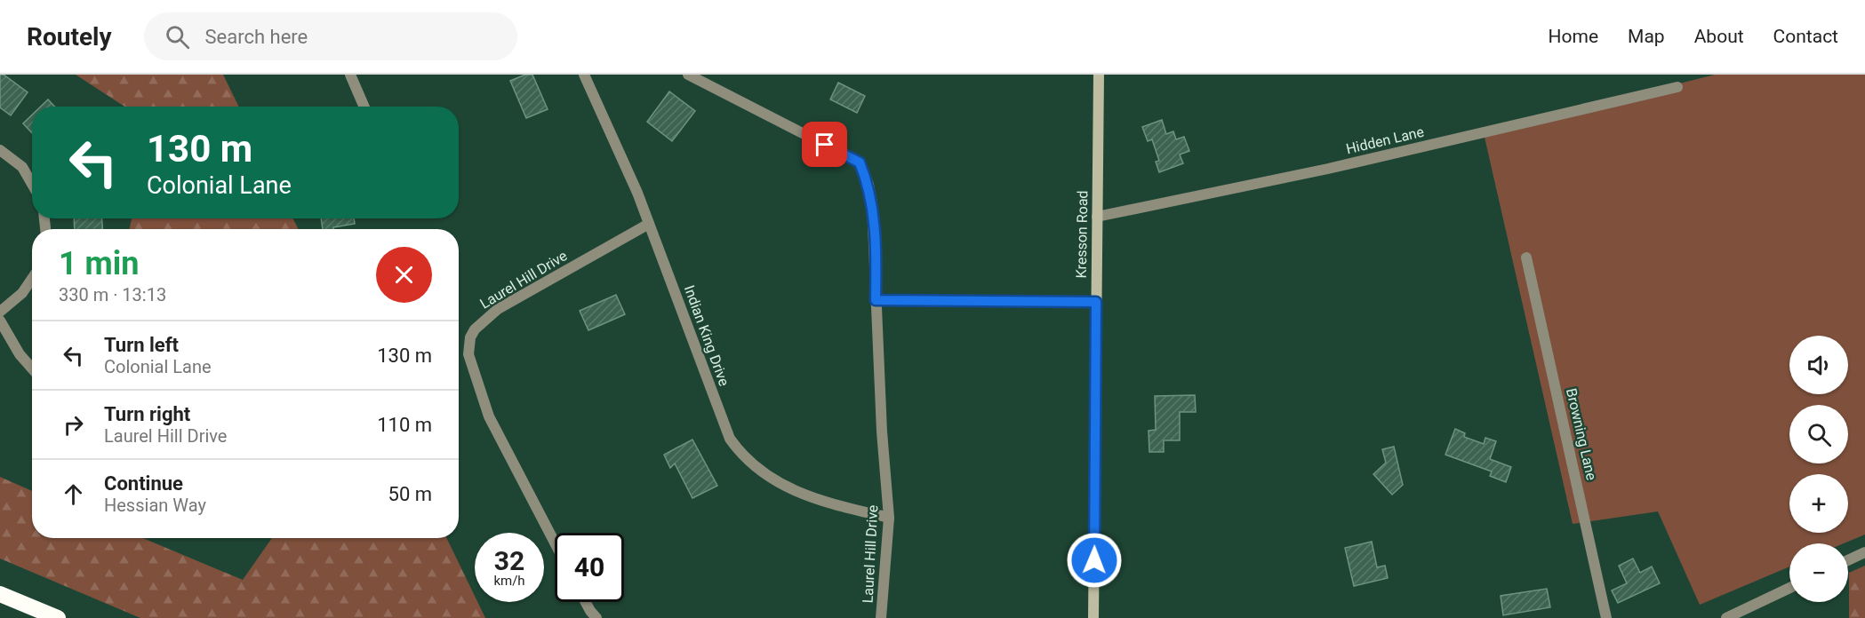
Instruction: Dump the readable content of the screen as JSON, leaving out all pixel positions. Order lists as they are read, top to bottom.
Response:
{
  "streets": {
    "street": [
      "Hidden Lane",
      "Kresson Road",
      "Laurel Hill Drive",
      "Indian King Drive",
      "Browning Lane"
    ]
  },
  "crossings": [
    ["Hidden Lane", "Kresson Road"],
    ["Laurel Hill Drive", "Indian King Drive"]
  ],
  "page": {
    "header": "Routely",
    "search": "Search here",
    "nav": [
      "Home",
      "Map",
      "About",
      "Contact"
    ],
    "turn": ["130 m", "Colonial Lane"],
    "heading": ["1 min", "330 m · 13:13"],
    "list": [
      {
        "name": "Turn left",
        "note": "Colonial Lane",
        "value": "130 m"
      },
      {
        "name": "Turn right",
        "note": "Laurel Hill Drive",
        "value": "110 m"
      },
      {
        "name": "Continue",
        "note": "Hessian Way",
        "value": "50 m"
      }
    ],
    "map_buttons": ["+", "−"],
    "speed": "32 km/h",
    "limit": "40"
  }
}
